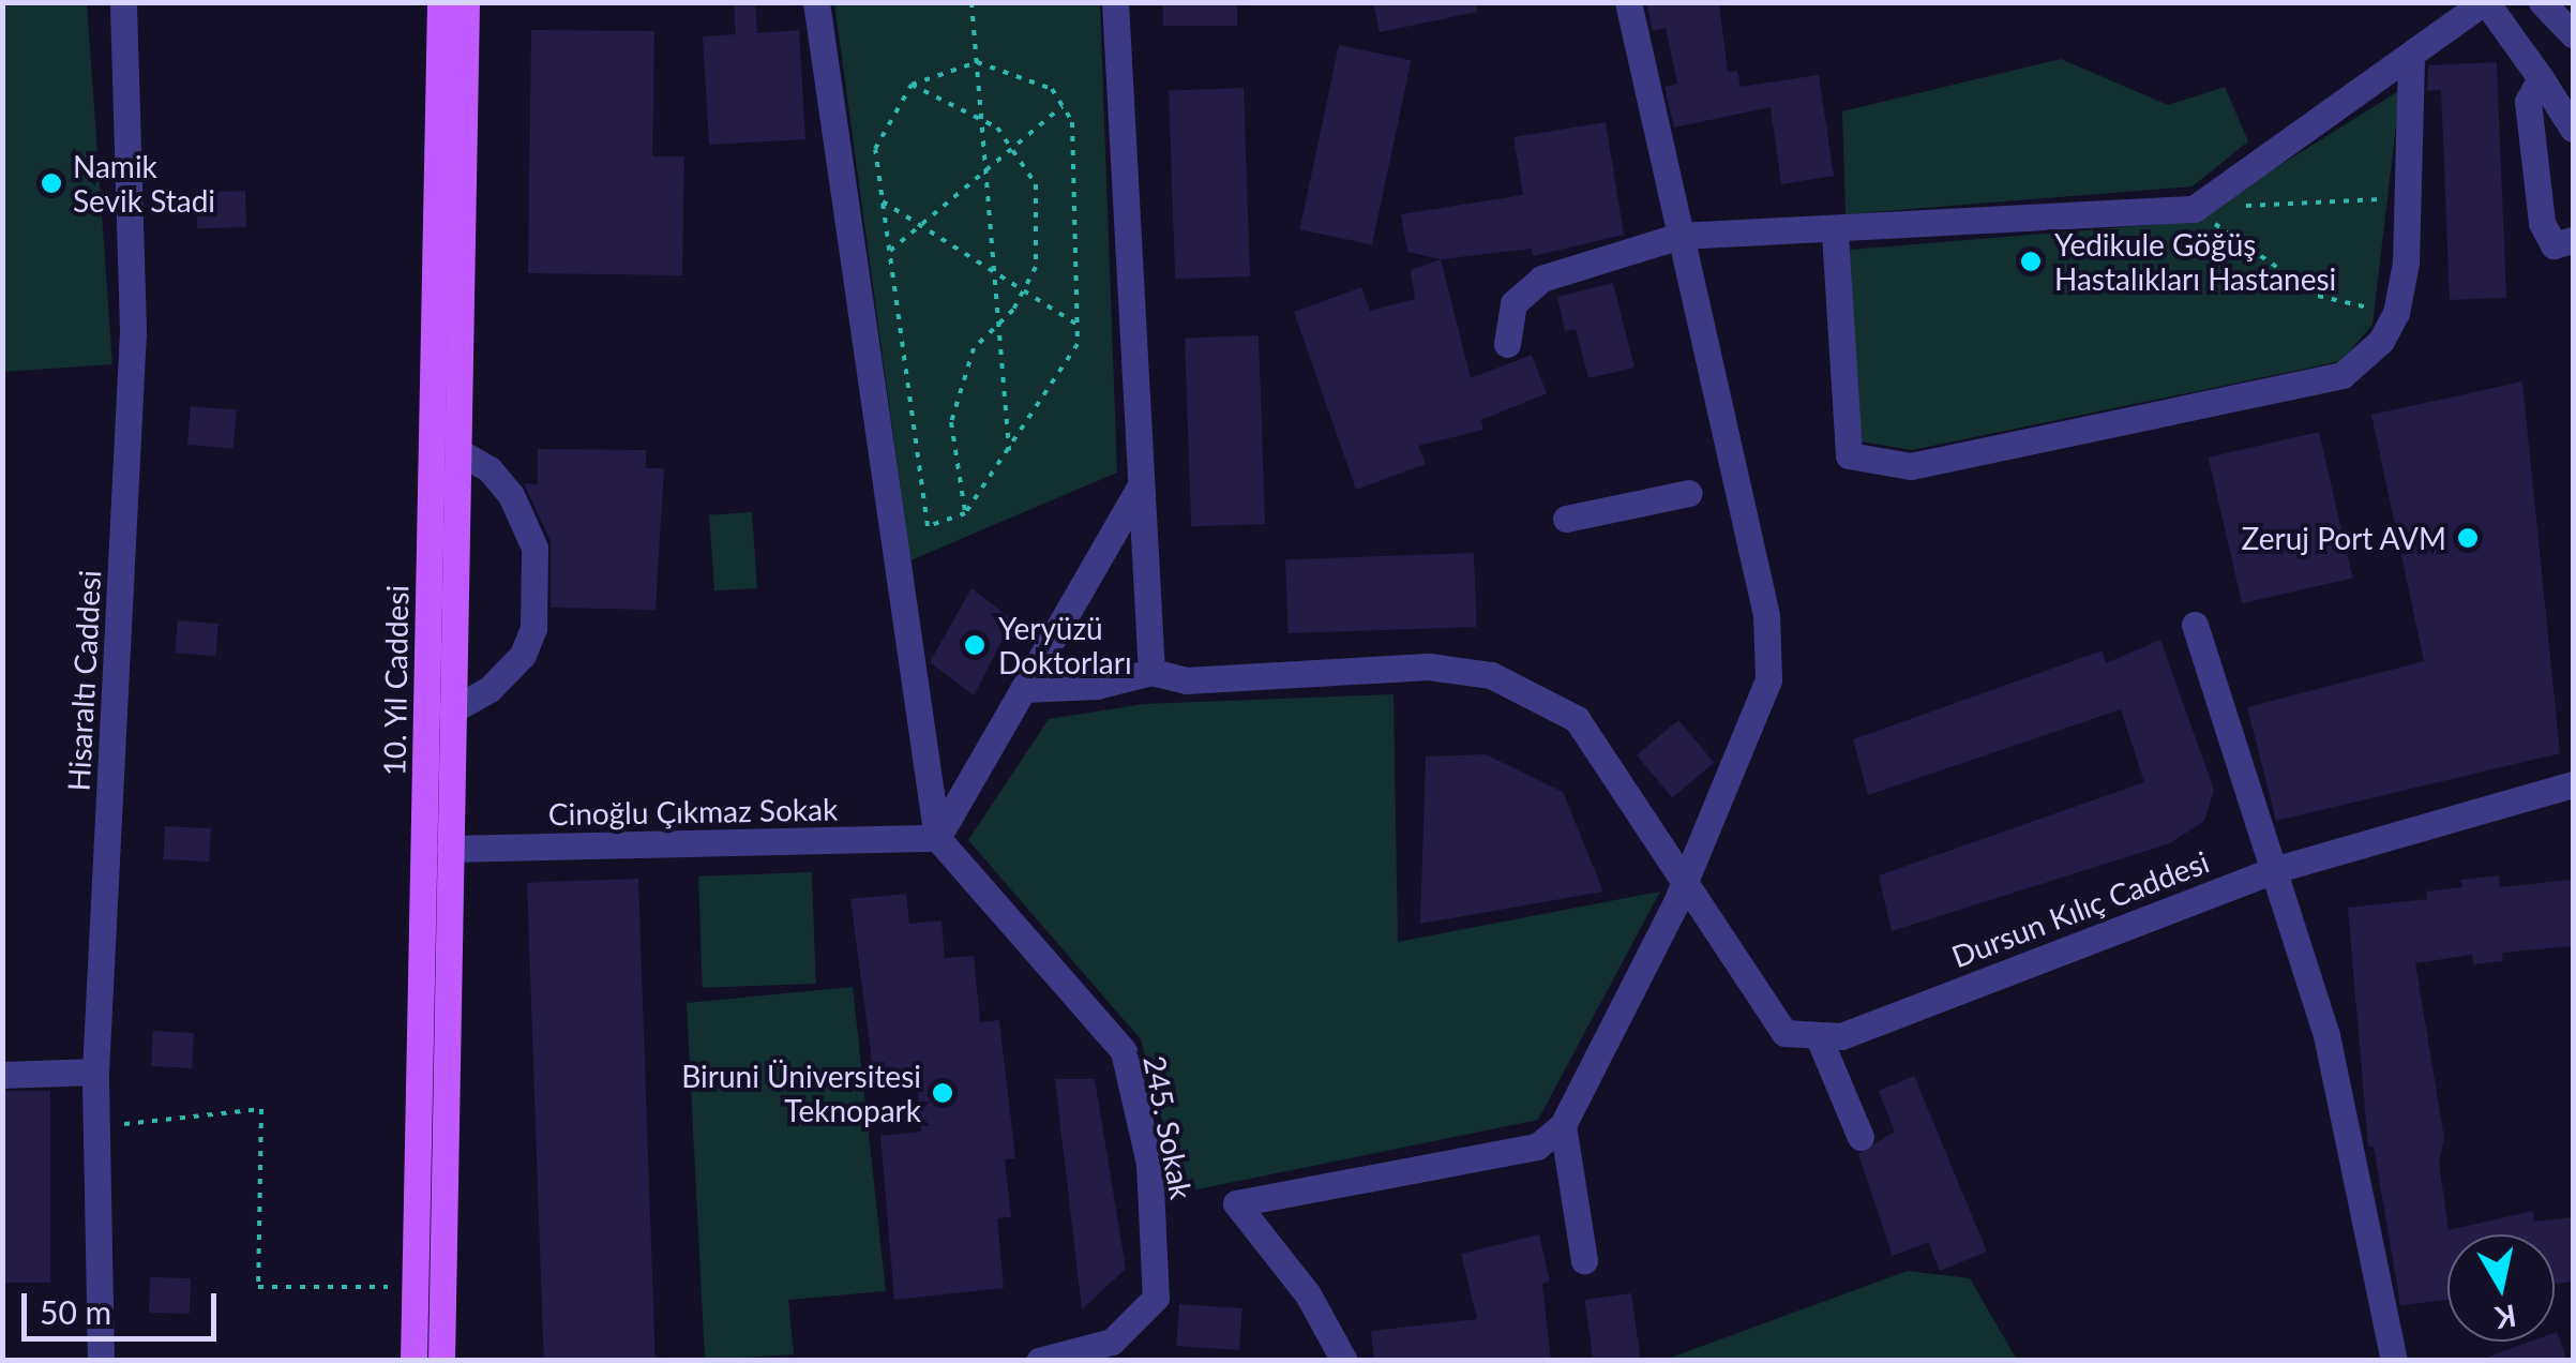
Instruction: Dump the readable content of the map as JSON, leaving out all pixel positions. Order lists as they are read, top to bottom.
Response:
{
  "streets": {
    "main road": ["10. Yıl Caddesi"],
    "street": [
      "Hisaraltı Caddesi",
      "Cinoğlu Çıkmaz Sokak",
      "Dursun Kılıç Caddesi",
      "245. Sokak"
    ]
  },
  "crossings": [
    ["10. Yıl Caddesi", "Cinoğlu Çıkmaz Sokak"],
    ["Cinoğlu Çıkmaz Sokak", "245. Sokak"]
  ],
  "places": [
    "Namik Sevik Stadi",
    "Yedikule Göğüş Hastalıkları Hastanesi",
    "Zeruj Port AVM",
    "Yeryüzü Doktorları",
    "Biruni Üniversitesi Teknopark"
  ],
  "scale_bar": "50 m",
  "north": "bottom"
}
